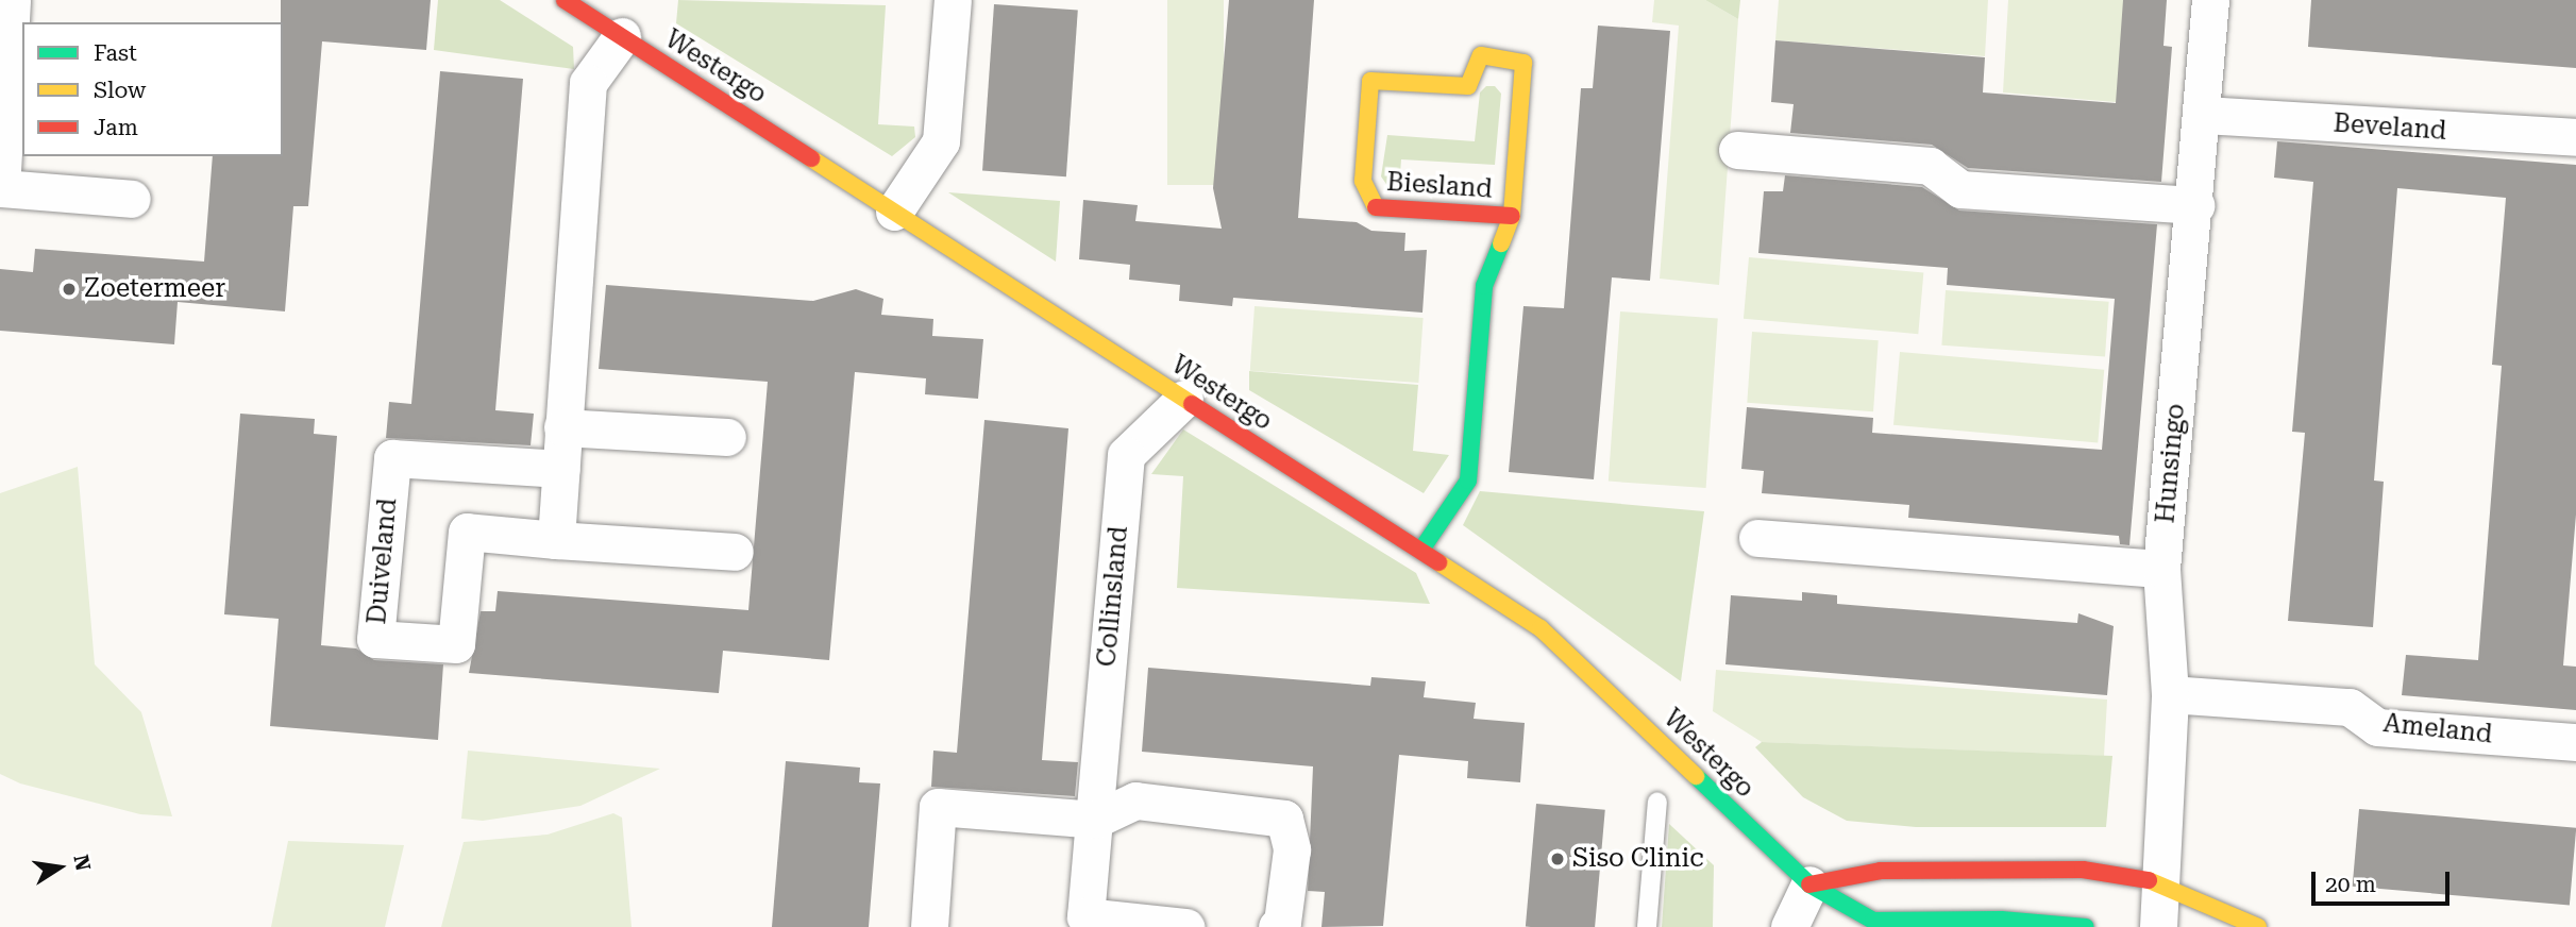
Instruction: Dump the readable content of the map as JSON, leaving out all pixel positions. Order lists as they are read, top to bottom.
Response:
{
  "streets": {
    "street": [
      "Westergo",
      "Beveland",
      "Biesland",
      "Hunsingo",
      "Duiveland",
      "Collinsland",
      "Ameland"
    ]
  },
  "crossings": [
    ["Westergo", "Biesland"],
    ["Westergo", "Collinsland"],
    ["Beveland", "Hunsingo"],
    ["Hunsingo", "Ameland"]
  ],
  "places": ["Zoetermeer", "Siso Clinic"],
  "legend": ["Fast", "Slow", "Jam"],
  "scale_bar": "20 m",
  "north": "right"
}
